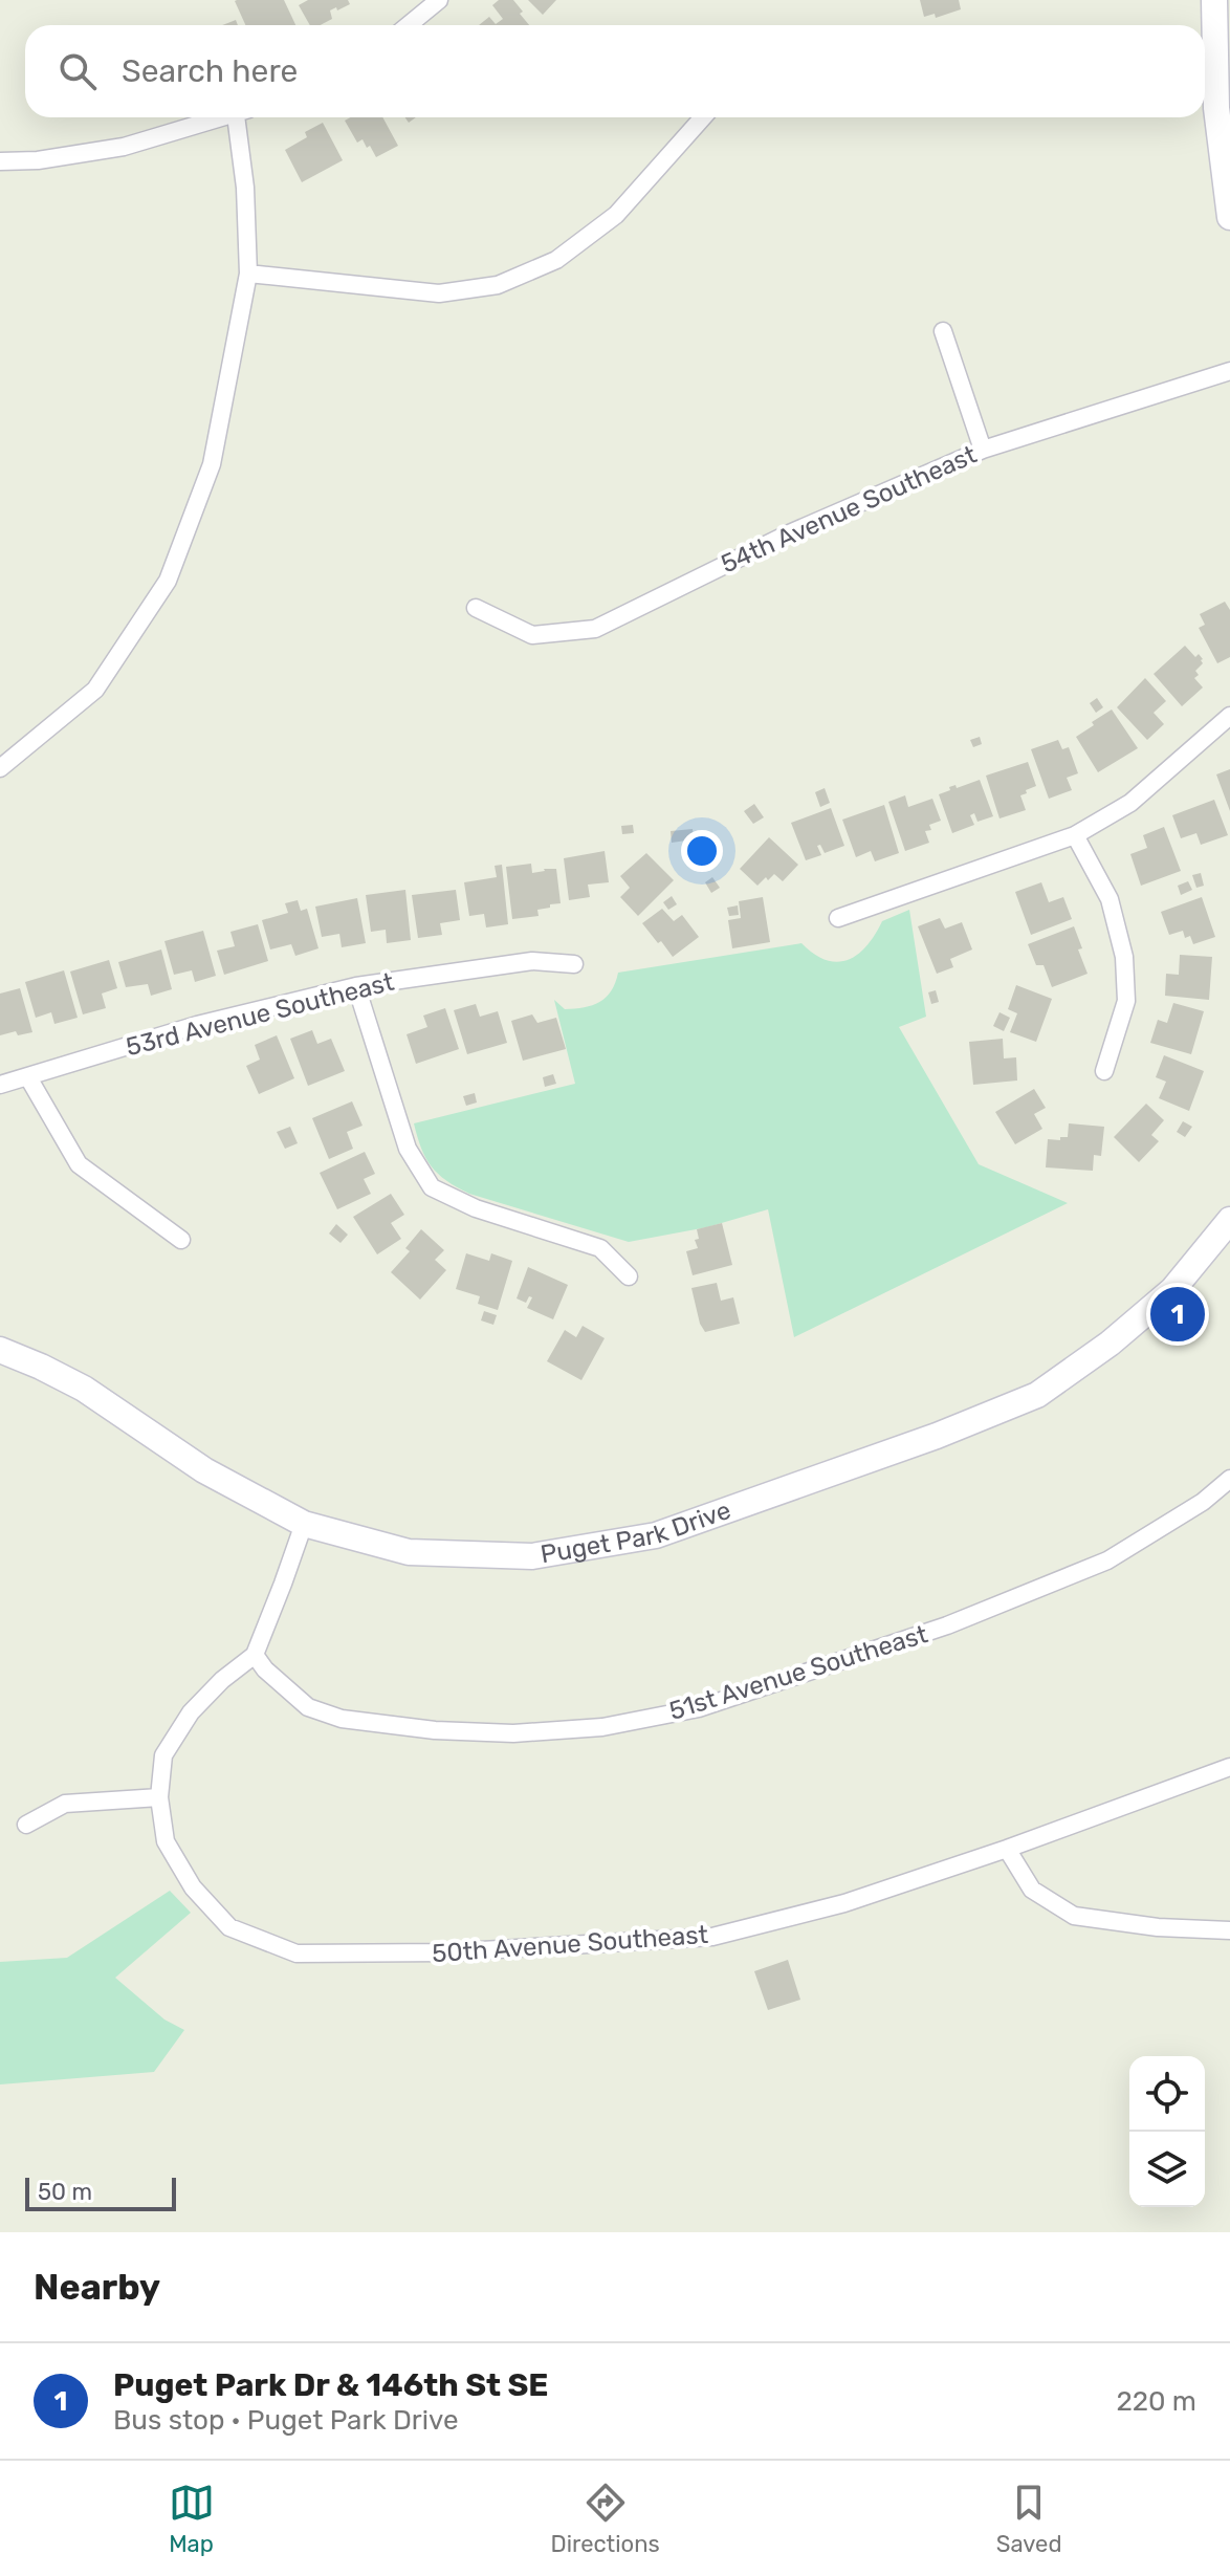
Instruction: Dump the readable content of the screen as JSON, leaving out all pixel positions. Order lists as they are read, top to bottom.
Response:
{
  "streets": {
    "street": [
      "54th Avenue Southeast",
      "53rd Avenue Southeast",
      "Puget Park Drive",
      "51st Avenue Southeast",
      "50th Avenue Southeast"
    ]
  },
  "crossings": [
    ["51st Avenue Southeast", "50th Avenue Southeast"]
  ],
  "scale_bar": "50 m",
  "page": {
    "search": "Search here",
    "pins": "1",
    "scale": "50 m",
    "heading": "Nearby",
    "list": [
      {
        "mark": "1",
        "name": "Puget Park Dr & 146th St SE",
        "note": "Bus stop · Puget Park Drive",
        "value": "220 m"
      }
    ],
    "nav": ["Map", "Directions", "Saved"]
  }
}
